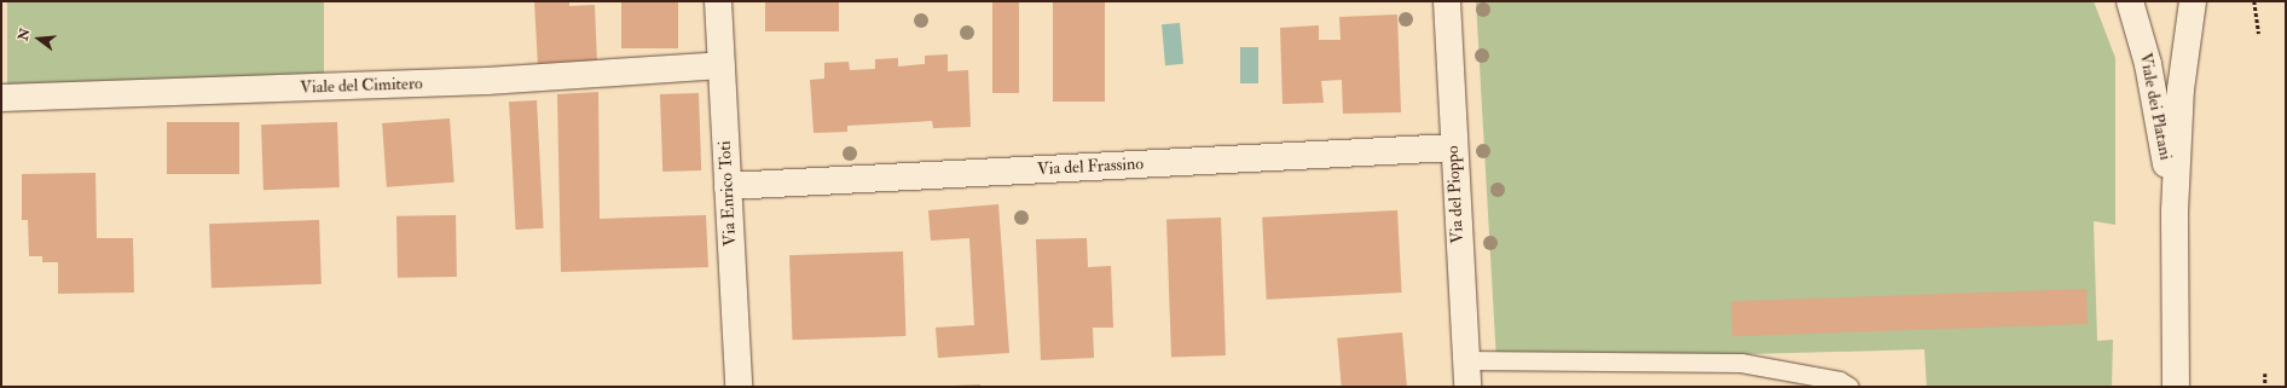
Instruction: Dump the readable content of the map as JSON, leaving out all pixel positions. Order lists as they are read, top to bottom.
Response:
{
  "streets": {
    "street": [
      "Viale del Cimitero",
      "Viale dei Platani",
      "Via del Frassino",
      "Via Enrico Toti",
      "Via del Pioppo"
    ]
  },
  "crossings": [
    ["Viale del Cimitero", "Via Enrico Toti"],
    ["Via del Frassino", "Via Enrico Toti"],
    ["Via del Frassino", "Via del Pioppo"]
  ],
  "north": "left"
}
